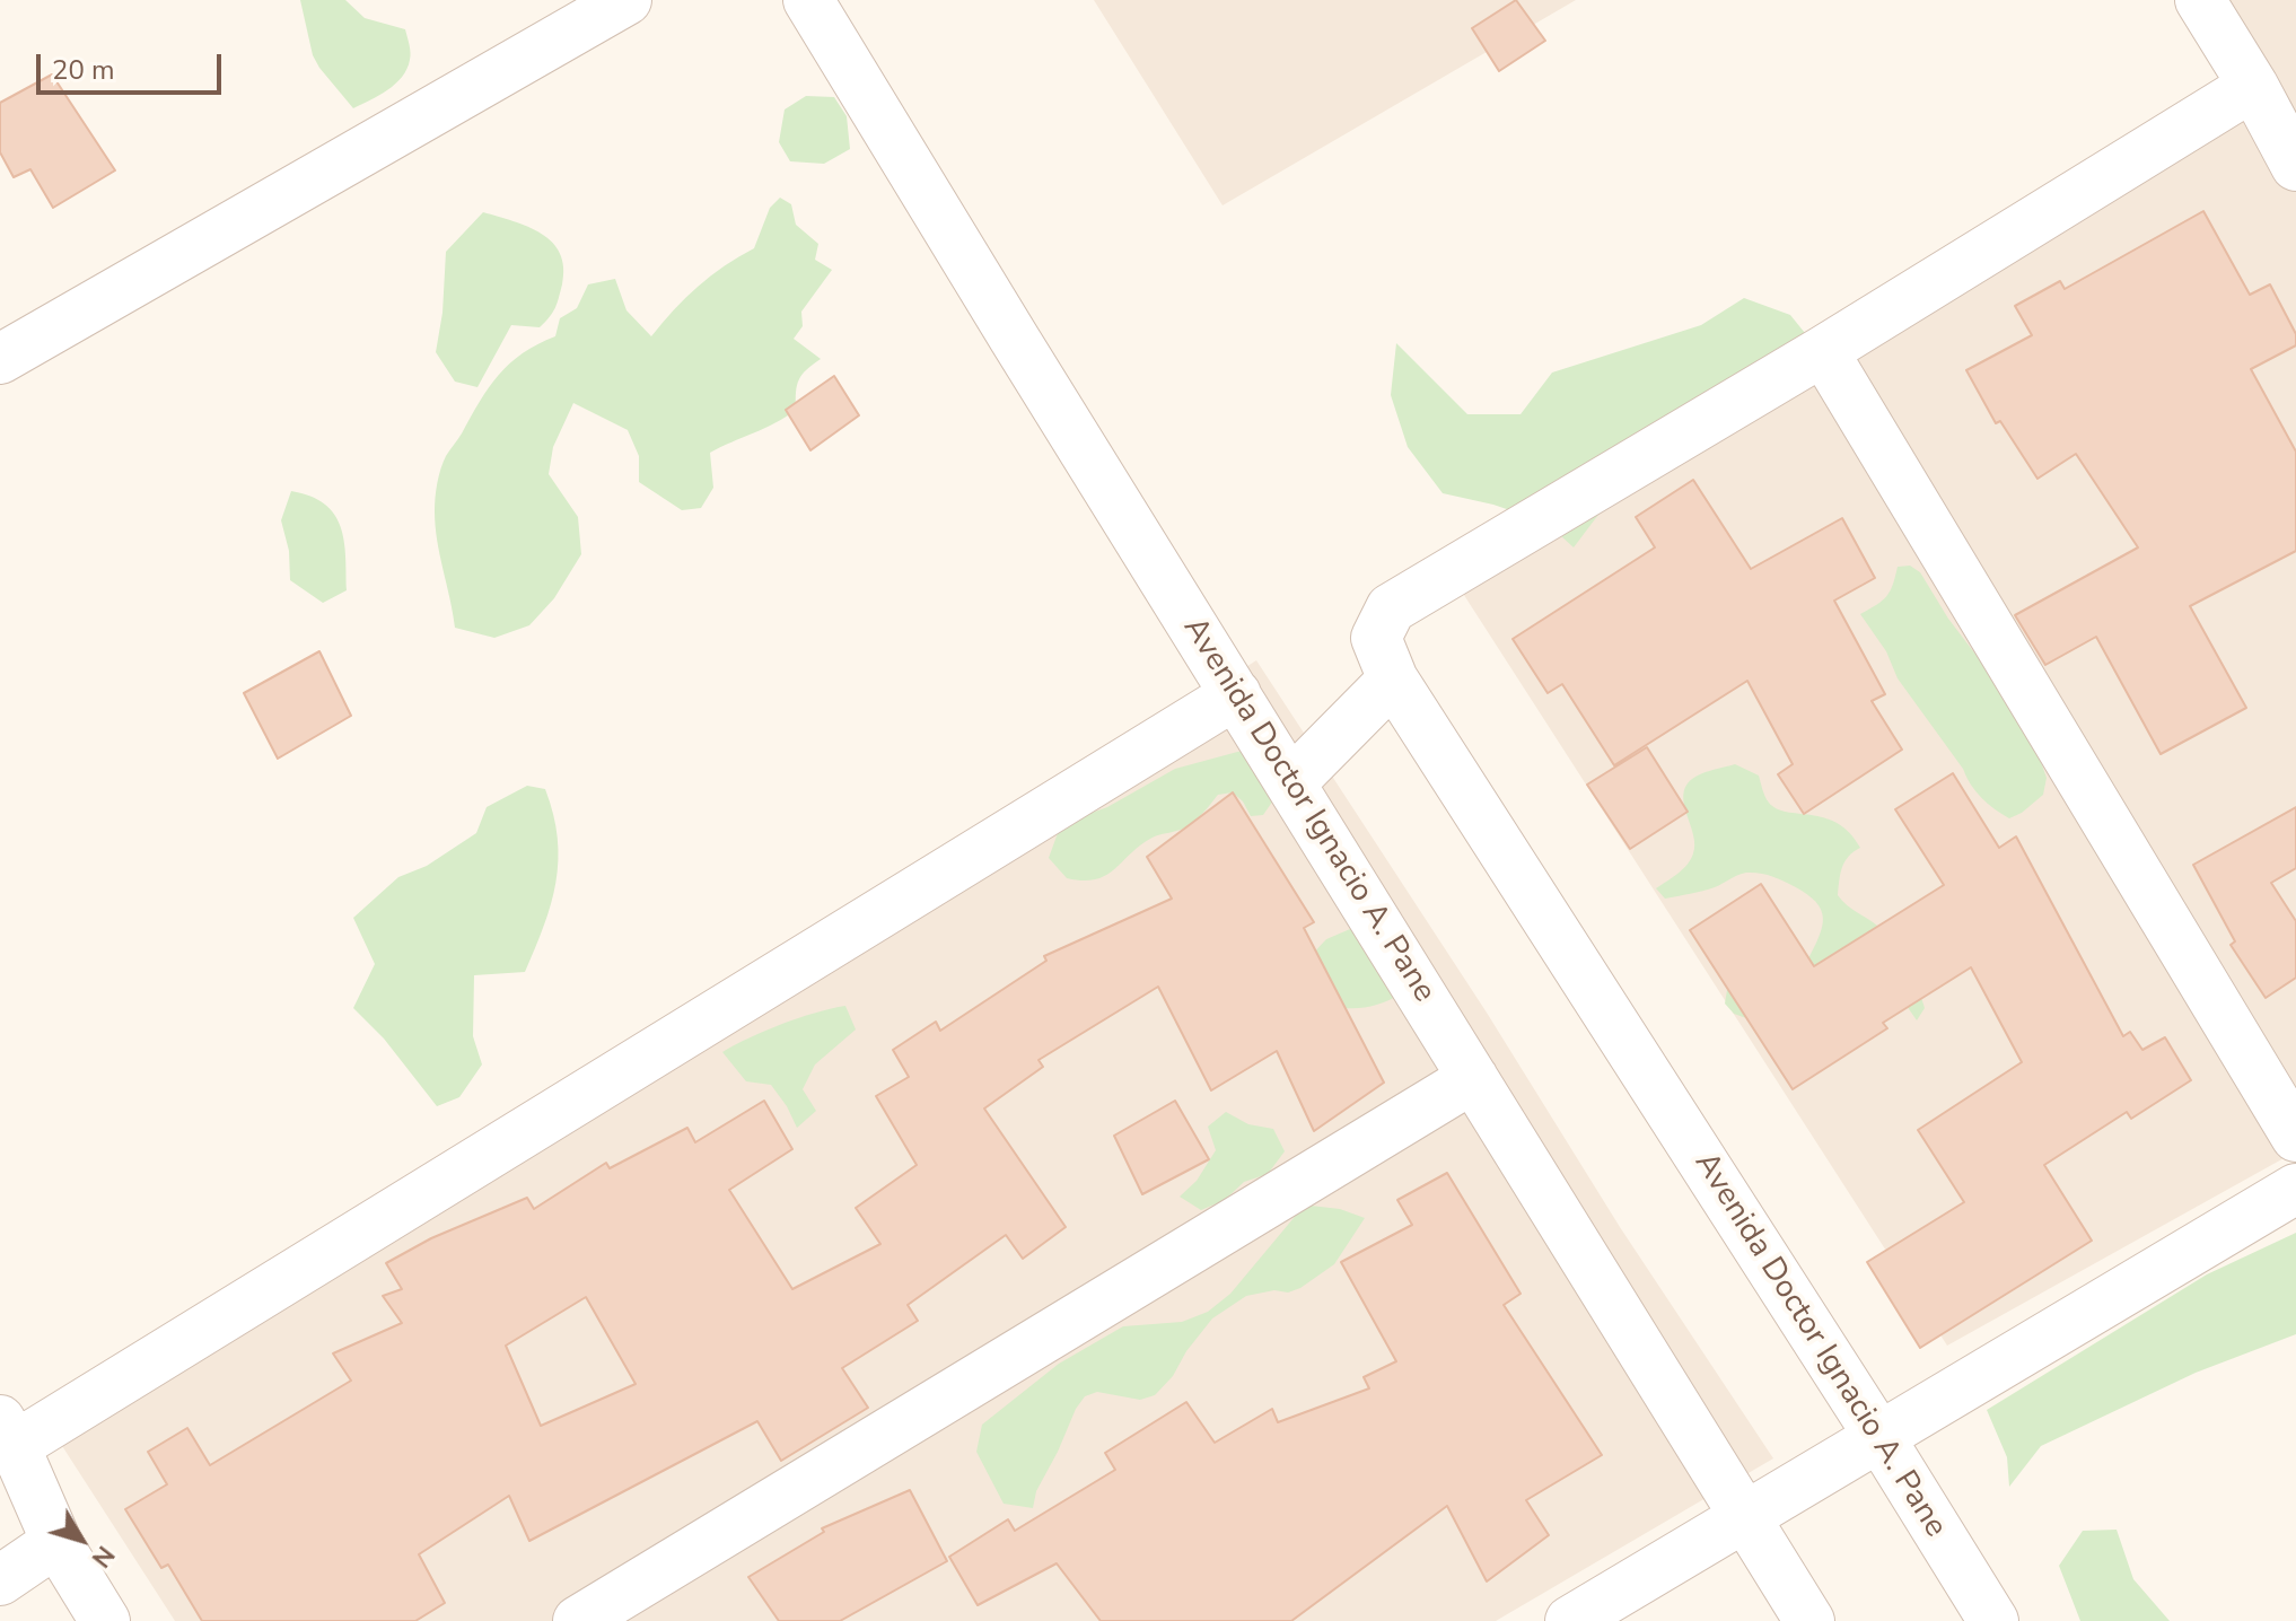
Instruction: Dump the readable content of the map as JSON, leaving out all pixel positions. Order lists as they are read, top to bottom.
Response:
{
  "streets": {
    "street": ["Avenida Doctor Ignacio A. Pane"]
  },
  "scale_bar": "20 m",
  "north": "bottom right"
}
